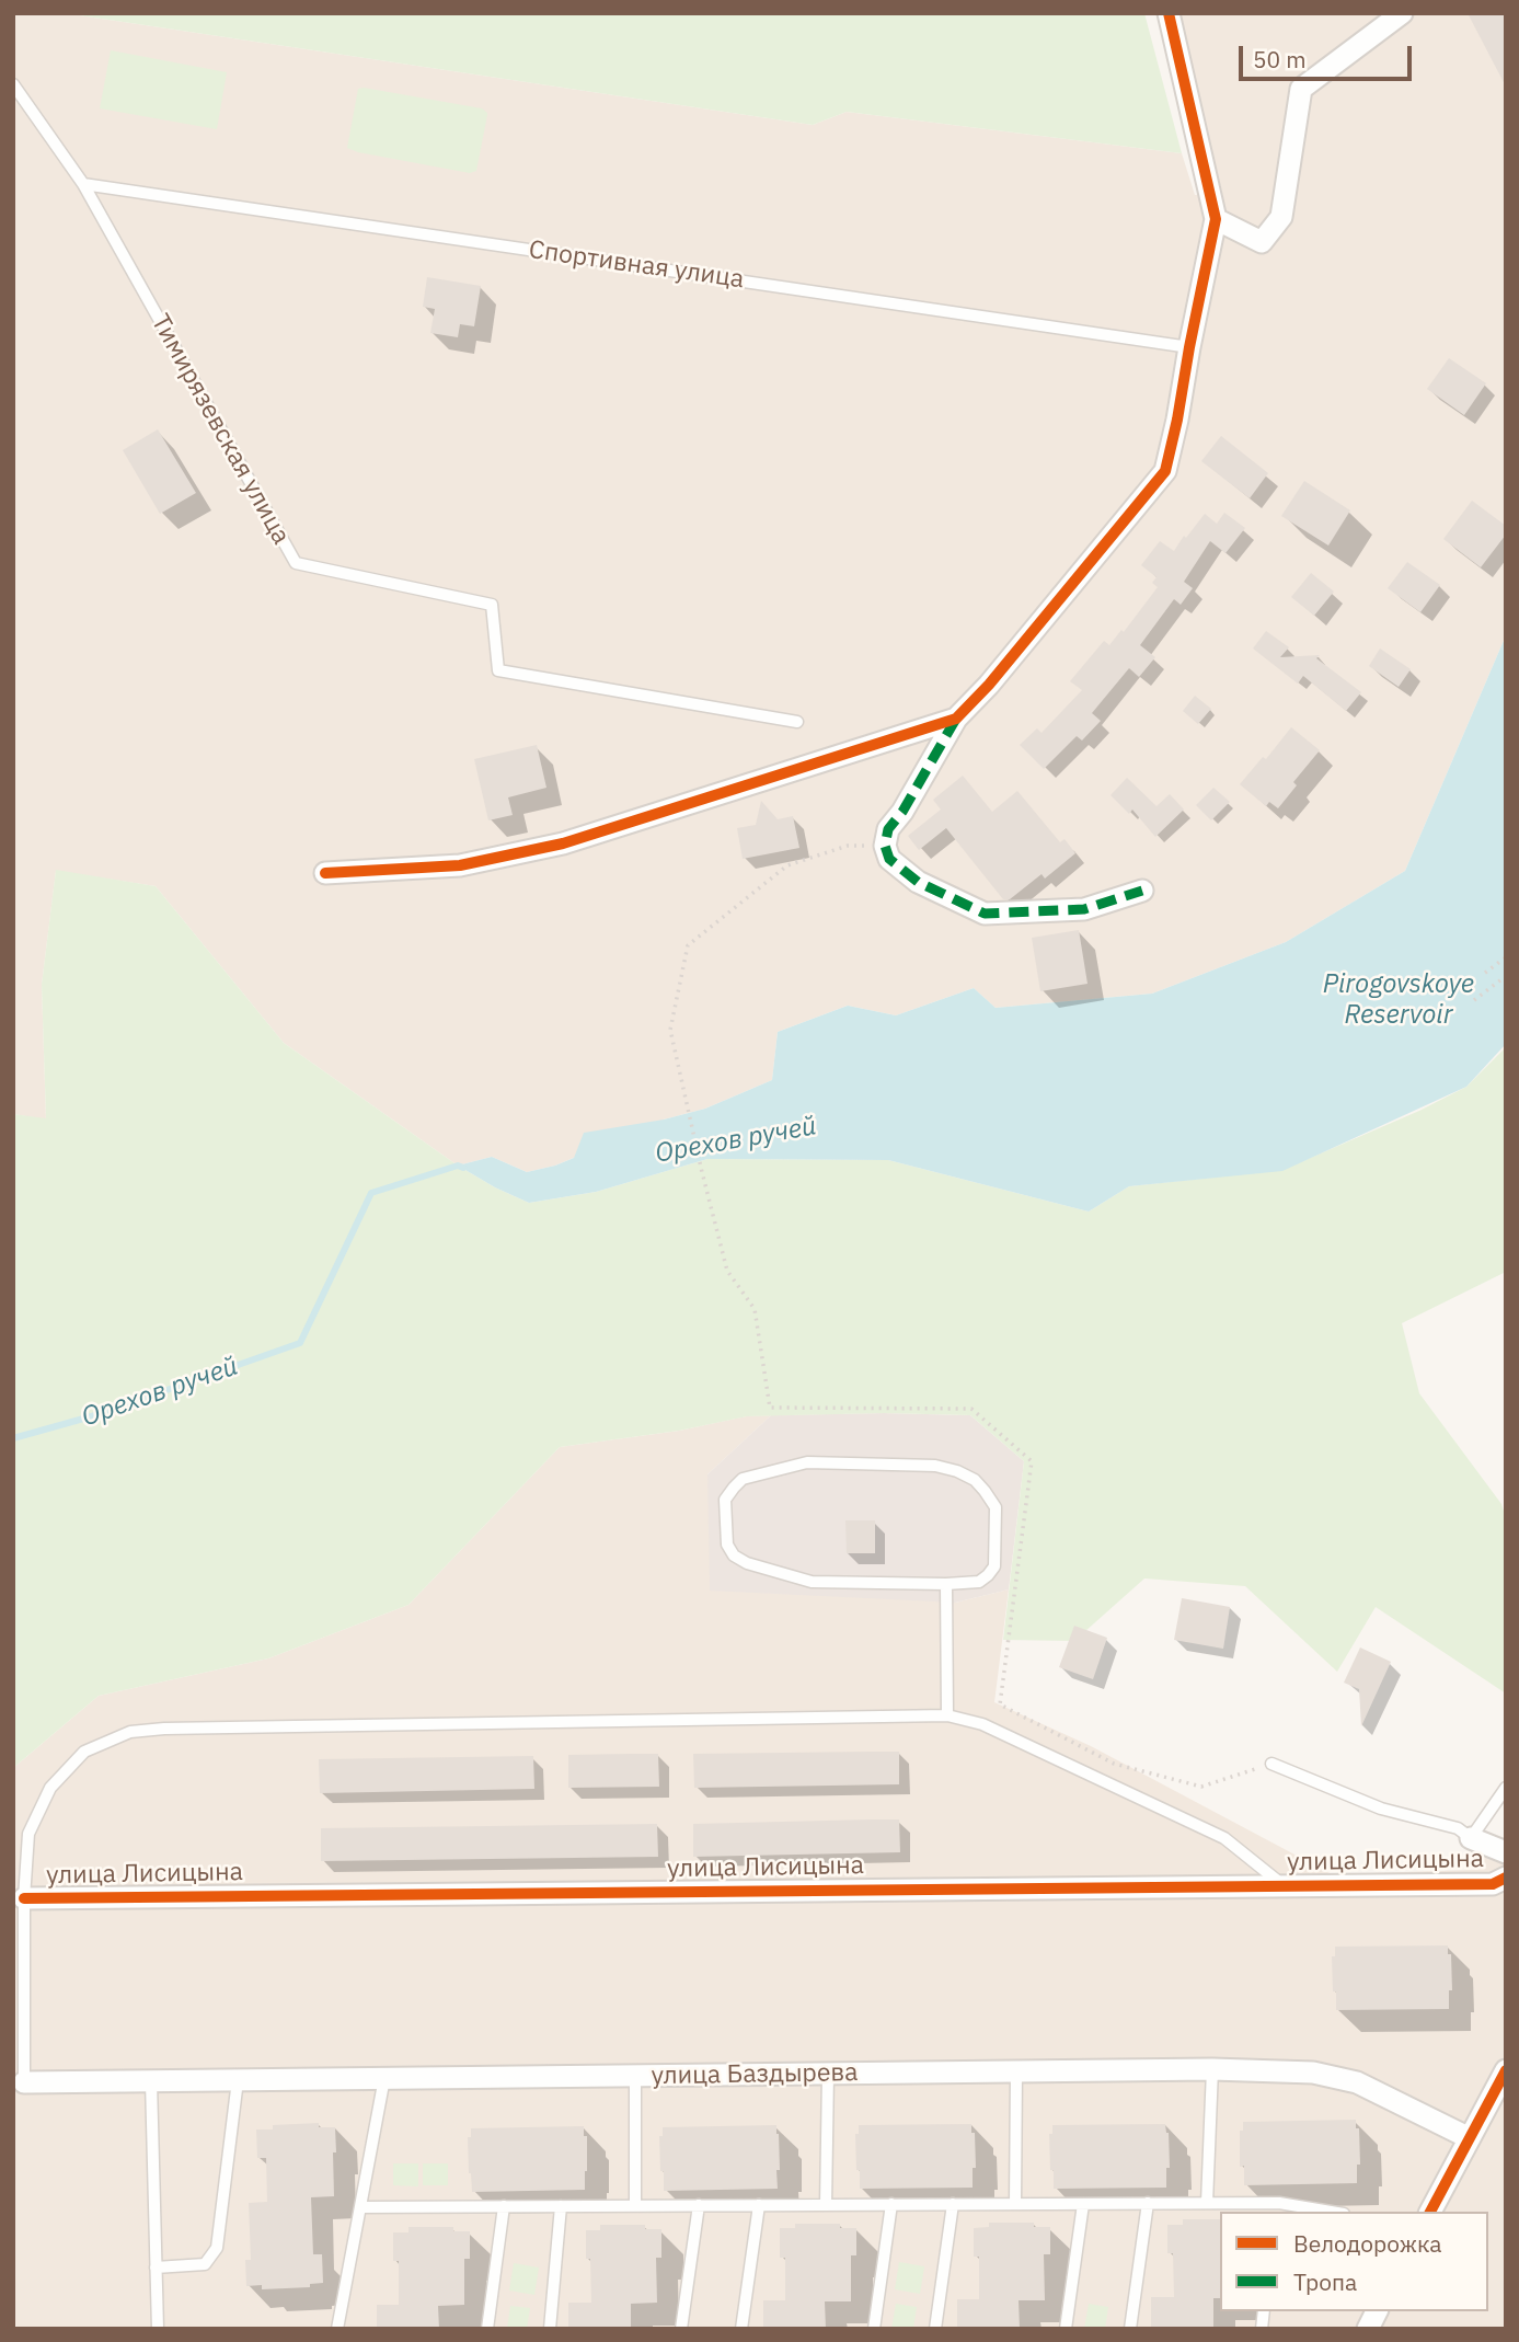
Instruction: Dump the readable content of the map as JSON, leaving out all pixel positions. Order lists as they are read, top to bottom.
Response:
{
  "streets": {
    "street": ["улица Лисицына", "улица Баздырева"],
    "lane": ["Спортивная улица", "Тимирязевская улица"]
  },
  "crossings": [
    ["Спортивная улица", "Тимирязевская улица"]
  ],
  "water": ["Pirogovskoye Reservoir", "Орехов ручей"],
  "legend": ["Велодорожка", "Тропа"],
  "scale_bar": "50 m"
}
